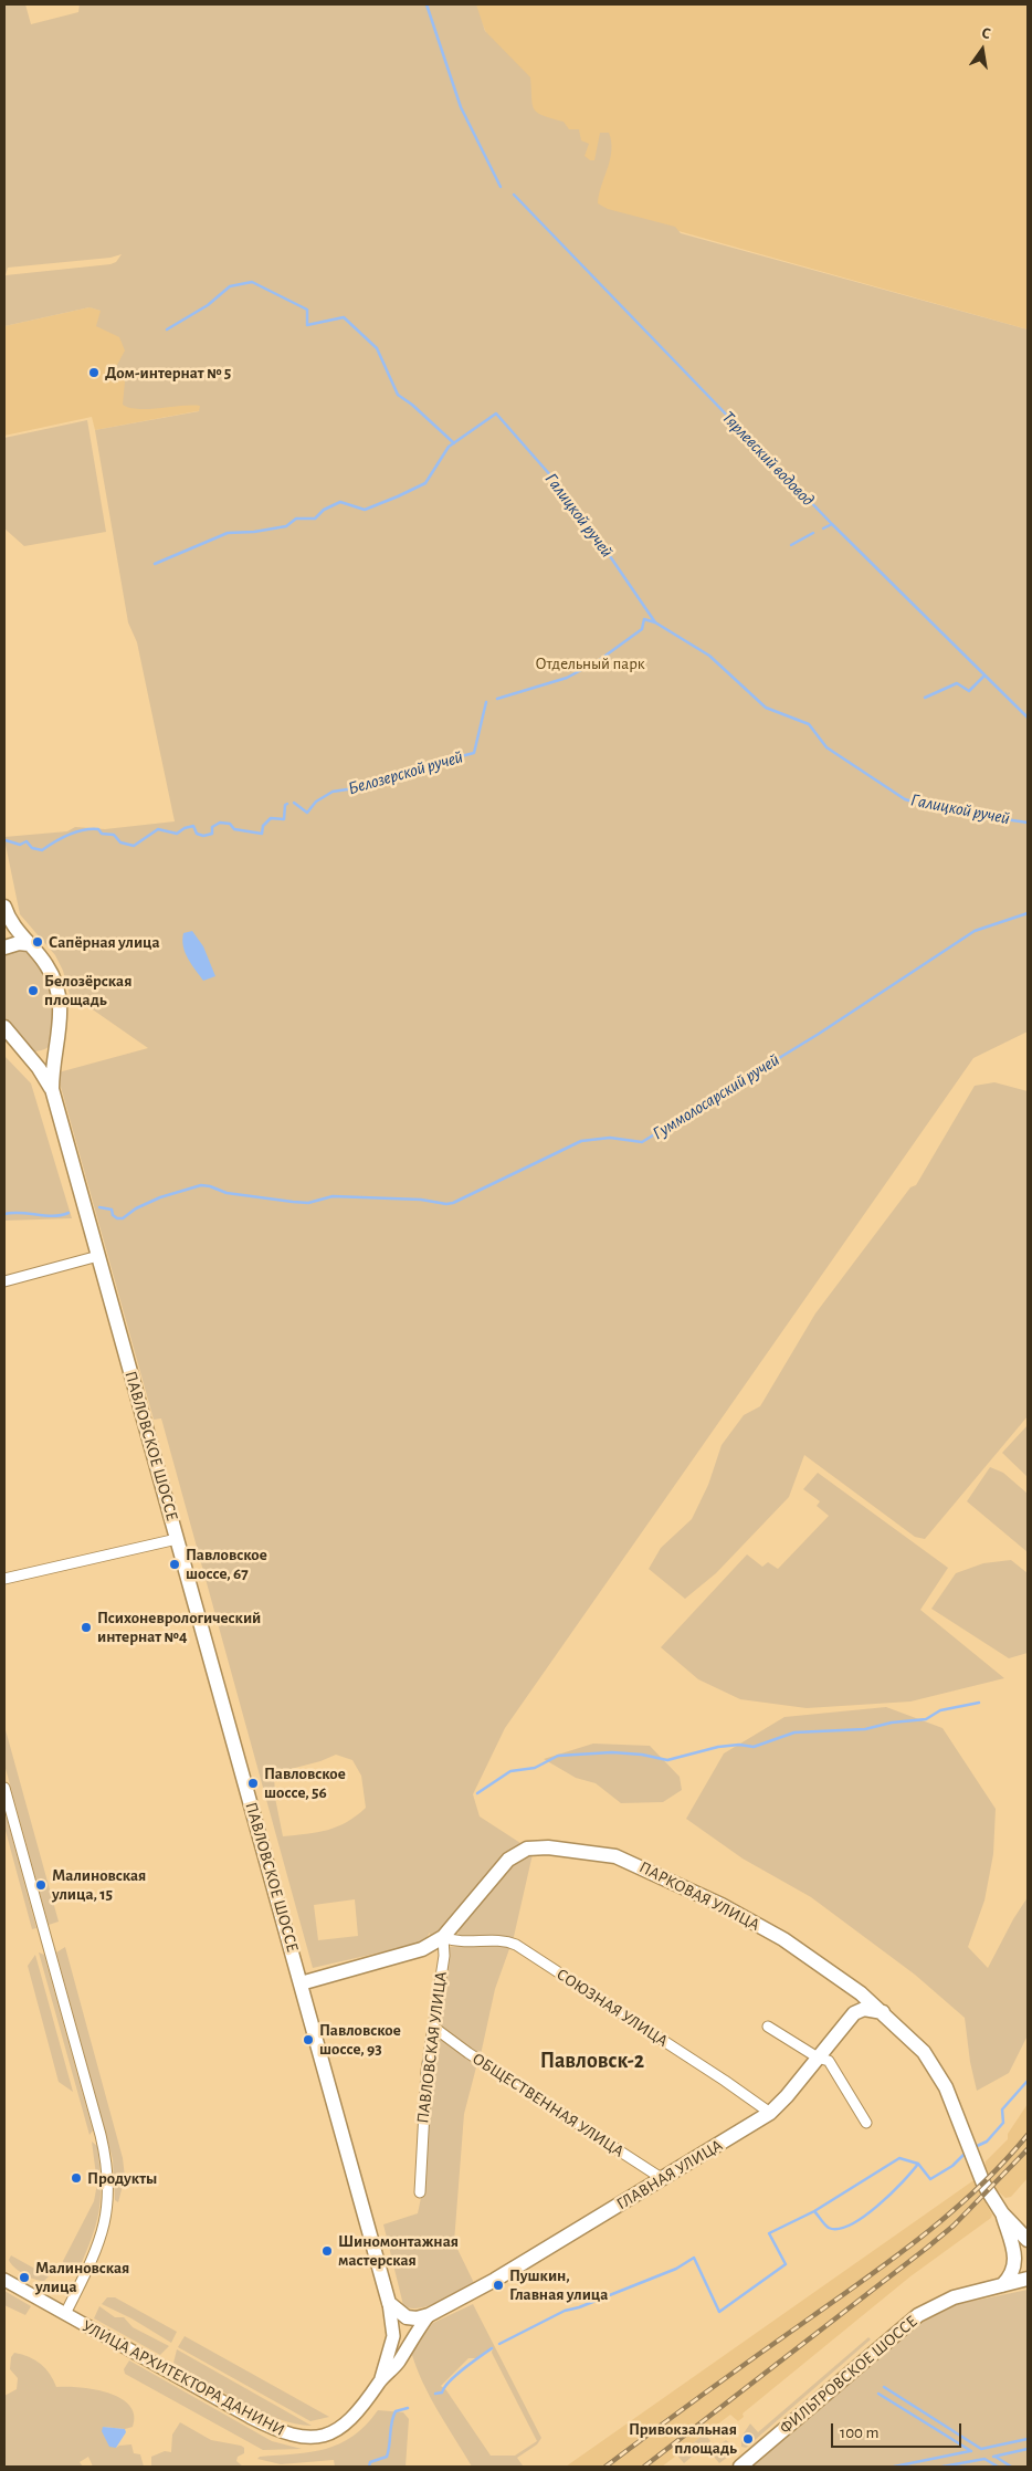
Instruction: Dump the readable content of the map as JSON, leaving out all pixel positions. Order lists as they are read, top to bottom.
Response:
{
  "streets": {
    "main road": [
      "ПАВЛОВСКОЕ ШОССЕ",
      "ПАРКОВАЯ УЛИЦА",
      "ГЛАВНАЯ УЛИЦА",
      "ФИЛЬТРОВСКОЕ ШОССЕ"
    ],
    "street": [
      "СОЮЗНАЯ УЛИЦА",
      "ПАВЛОВСКАЯ УЛИЦА",
      "ОБЩЕСТВЕННАЯ УЛИЦА",
      "УЛИЦА АРХИТЕКТОРА ДАНИНИ"
    ]
  },
  "crossings": [
    ["ПАВЛОВСКОЕ ШОССЕ", "ПАРКОВАЯ УЛИЦА"],
    ["ПАВЛОВСКОЕ ШОССЕ", "УЛИЦА АРХИТЕКТОРА ДАНИНИ"],
    ["ПАРКОВАЯ УЛИЦА", "СОЮЗНАЯ УЛИЦА"],
    ["ПАРКОВАЯ УЛИЦА", "ПАВЛОВСКАЯ УЛИЦА"],
    ["СОЮЗНАЯ УЛИЦА", "ПАВЛОВСКАЯ УЛИЦА"],
    ["СОЮЗНАЯ УЛИЦА", "ГЛАВНАЯ УЛИЦА"],
    ["ПАВЛОВСКАЯ УЛИЦА", "ОБЩЕСТВЕННАЯ УЛИЦА"],
    ["ОБЩЕСТВЕННАЯ УЛИЦА", "ГЛАВНАЯ УЛИЦА"],
    ["ГЛАВНАЯ УЛИЦА", "УЛИЦА АРХИТЕКТОРА ДАНИНИ"]
  ],
  "districts": ["Павловск-2"],
  "water": [
    "Тярлевский водовод",
    "Галицкой ручей",
    "Белозерской ручей",
    "Гуммолосарский ручей"
  ],
  "parks": ["Отдельный парк"],
  "places": [
    "Дом-интернат № 5",
    "Сапёрная улица",
    "Белозёрская площадь",
    "Павловское шоссе, 67",
    "Психоневрологический интернат №4",
    "Павловское шоссе, 56",
    "Малиновская улица, 15",
    "Павловское шоссе, 93",
    "Продукты",
    "Шиномонтажная мастерская",
    "Малиновская улица",
    "Пушкин, Главная улица",
    "Привокзальная площадь"
  ],
  "scale_bar": "100 m",
  "north": "top"
}
